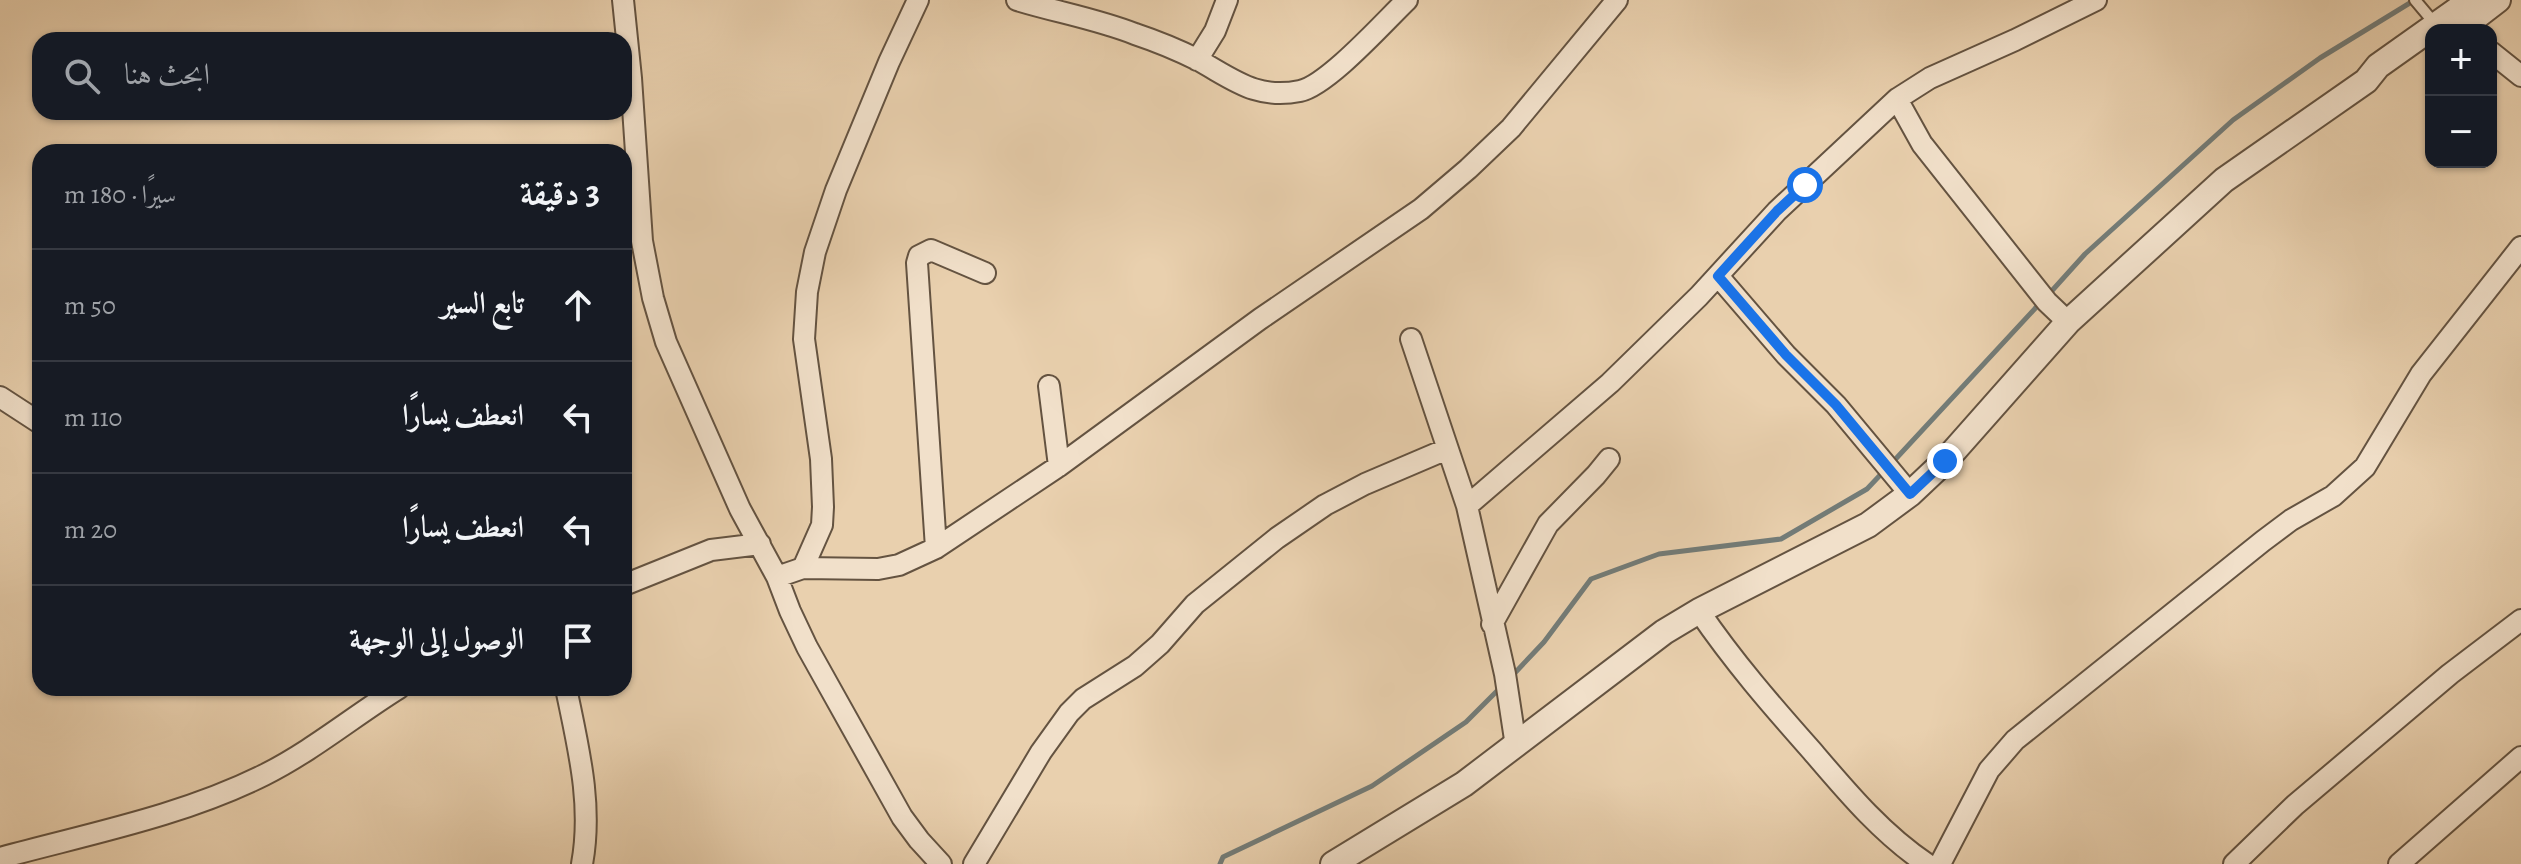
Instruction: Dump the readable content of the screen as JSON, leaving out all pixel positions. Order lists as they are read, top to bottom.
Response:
{
  "page": {
    "map_buttons": ["+", "−"],
    "search": "ابحث هنا",
    "heading": ["3 دقيقة", "سيرًا · 180 m"],
    "list": [
      ["تابع السير", "50 m"],
      ["انعطف يسارًا", "110 m"],
      ["انعطف يسارًا", "20 m"],
      "الوصول إلى الوجهة"
    ]
  }
}
